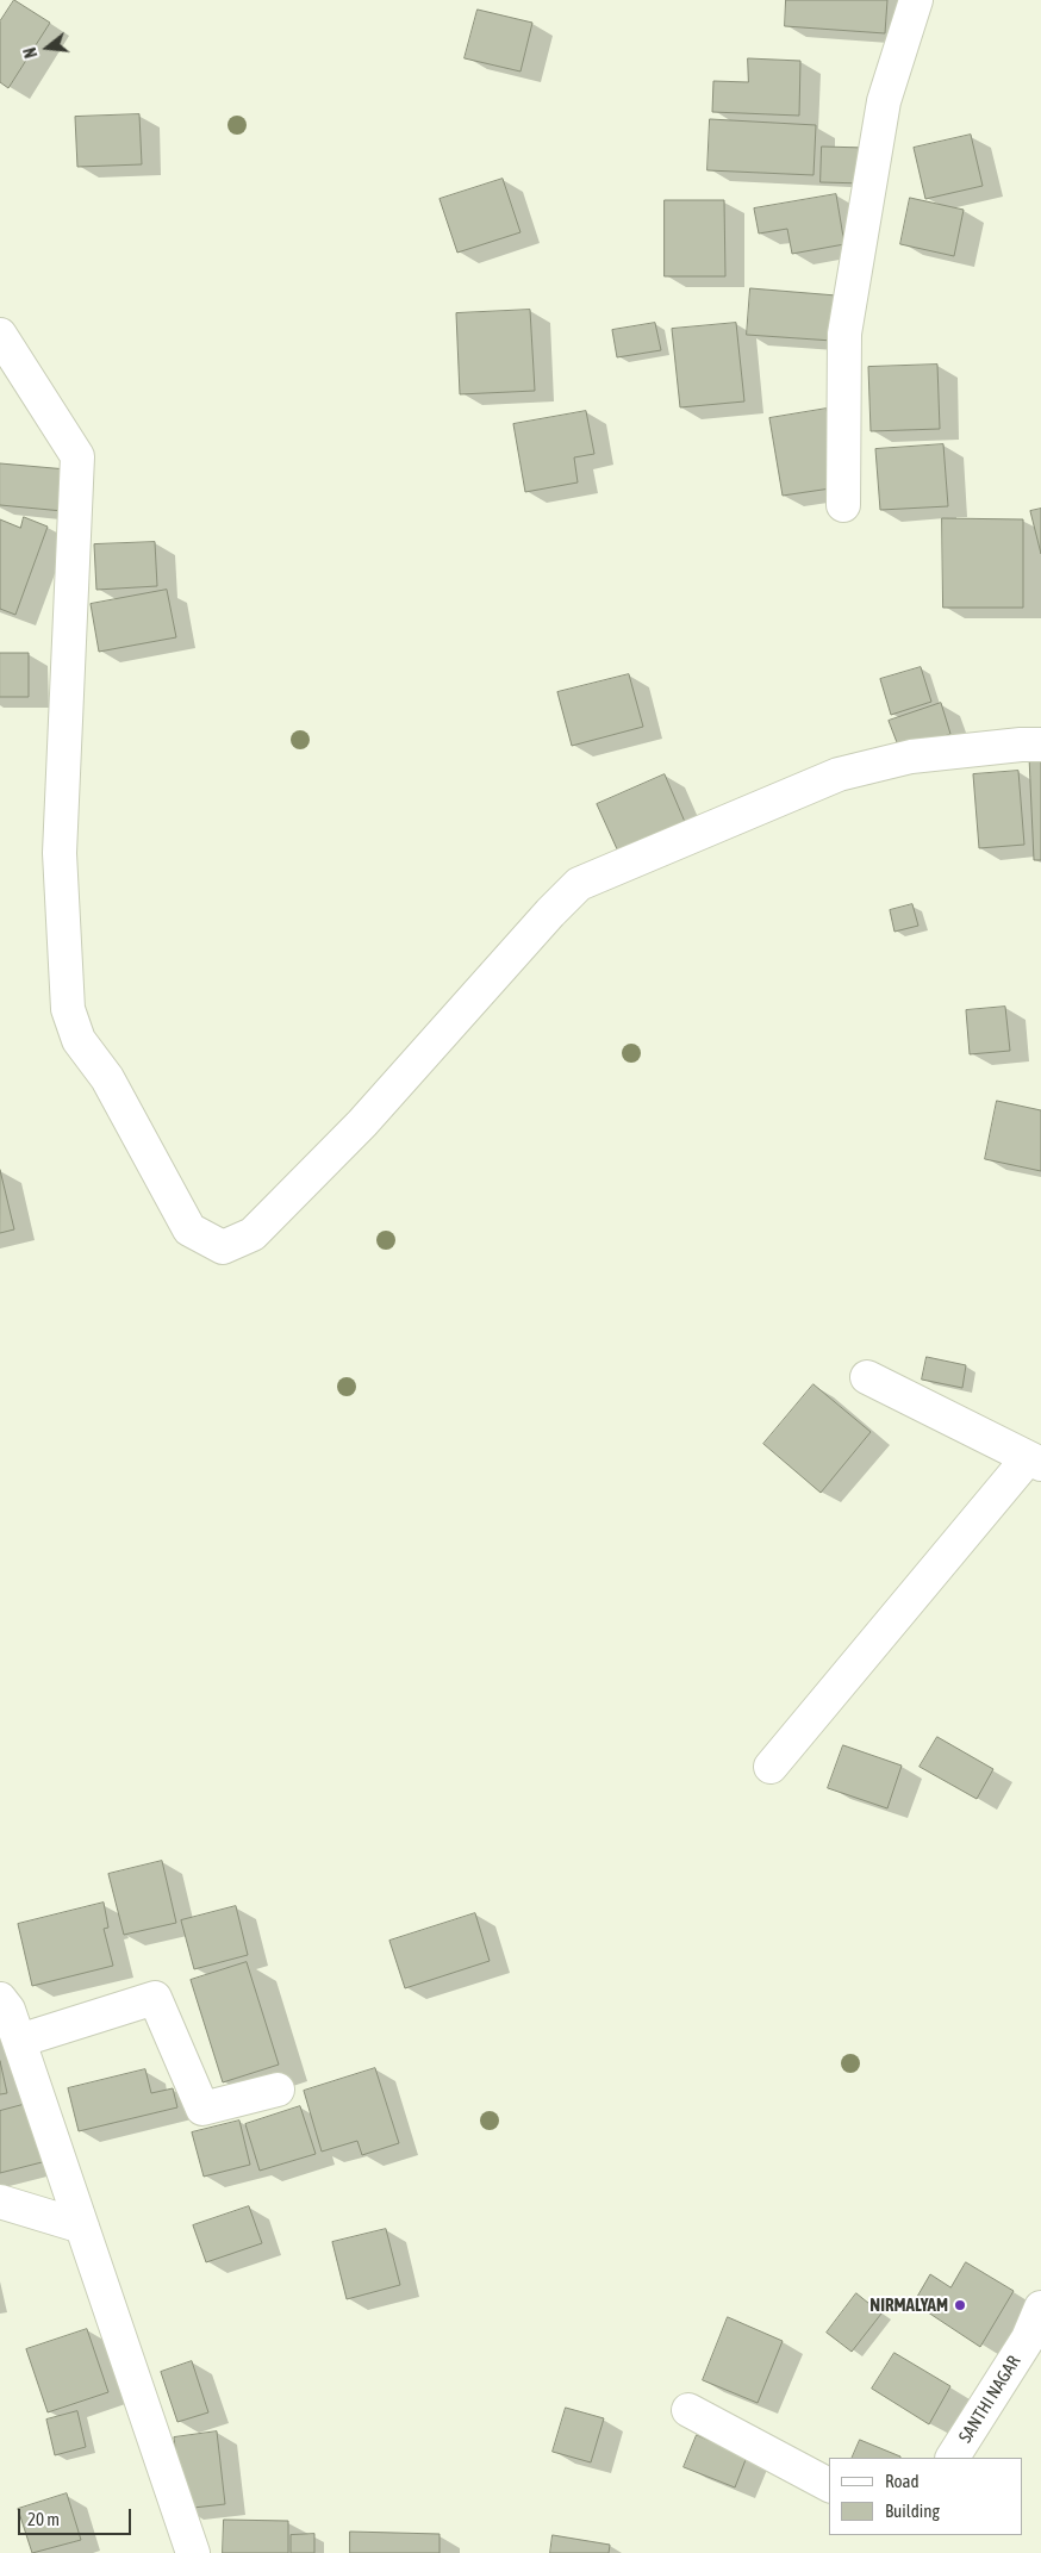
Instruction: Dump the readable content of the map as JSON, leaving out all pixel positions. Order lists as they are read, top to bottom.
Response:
{
  "streets": {
    "street": ["SANTHI NAGAR"]
  },
  "places": ["NIRMALYAM"],
  "legend": ["Road", "Building"],
  "scale_bar": "20 m",
  "north": "left"
}
